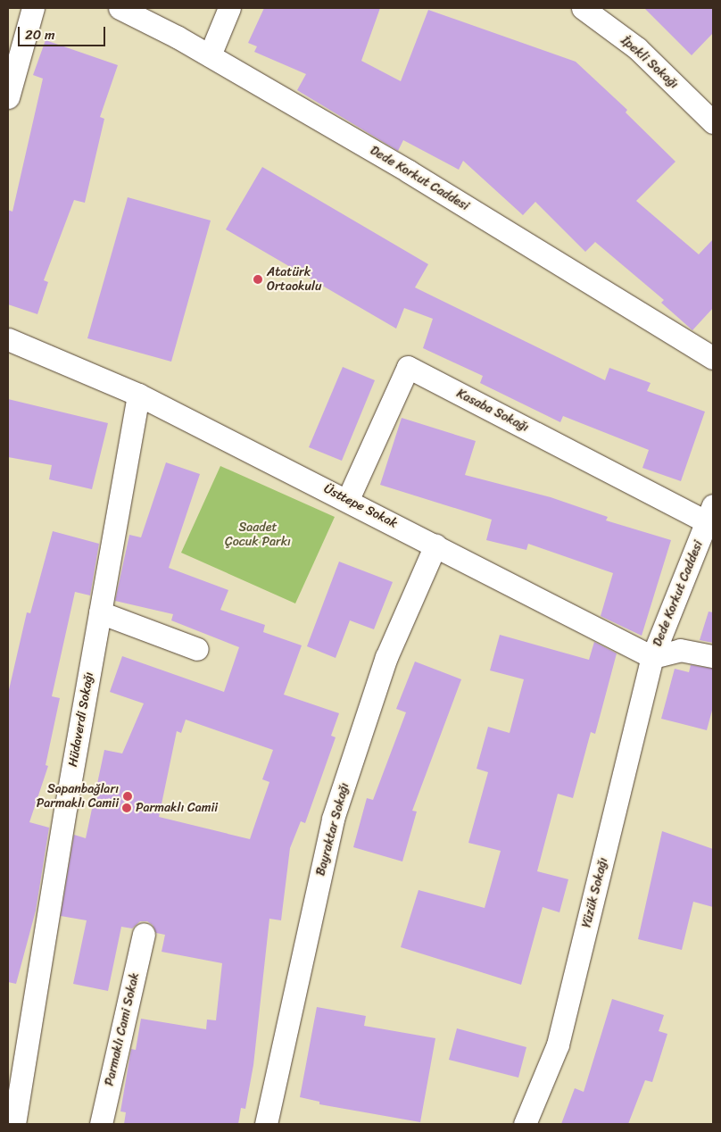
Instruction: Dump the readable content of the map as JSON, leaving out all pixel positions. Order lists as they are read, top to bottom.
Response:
{
  "streets": {
    "street": [
      "İpekli Sokağı",
      "Dede Korkut Caddesi",
      "Kasaba Sokağı",
      "Üsttepe Sokak",
      "Hüdaverdi Sokağı",
      "Bayraktar Sokağı",
      "Yüzük Sokağı",
      "Parmaklı Cami Sokak"
    ]
  },
  "crossings": [
    ["Dede Korkut Caddesi", "Kasaba Sokağı"],
    ["Dede Korkut Caddesi", "Üsttepe Sokak"],
    ["Dede Korkut Caddesi", "Yüzük Sokağı"],
    ["Kasaba Sokağı", "Üsttepe Sokak"],
    ["Üsttepe Sokak", "Hüdaverdi Sokağı"],
    ["Üsttepe Sokak", "Bayraktar Sokağı"],
    ["Üsttepe Sokak", "Yüzük Sokağı"]
  ],
  "parks": ["Saadet Çocuk Parkı"],
  "places": ["Atatürk Ortaokulu", "Sapanbağları Parmaklı Camii", "Parmaklı Camii"],
  "scale_bar": "20 m"
}
